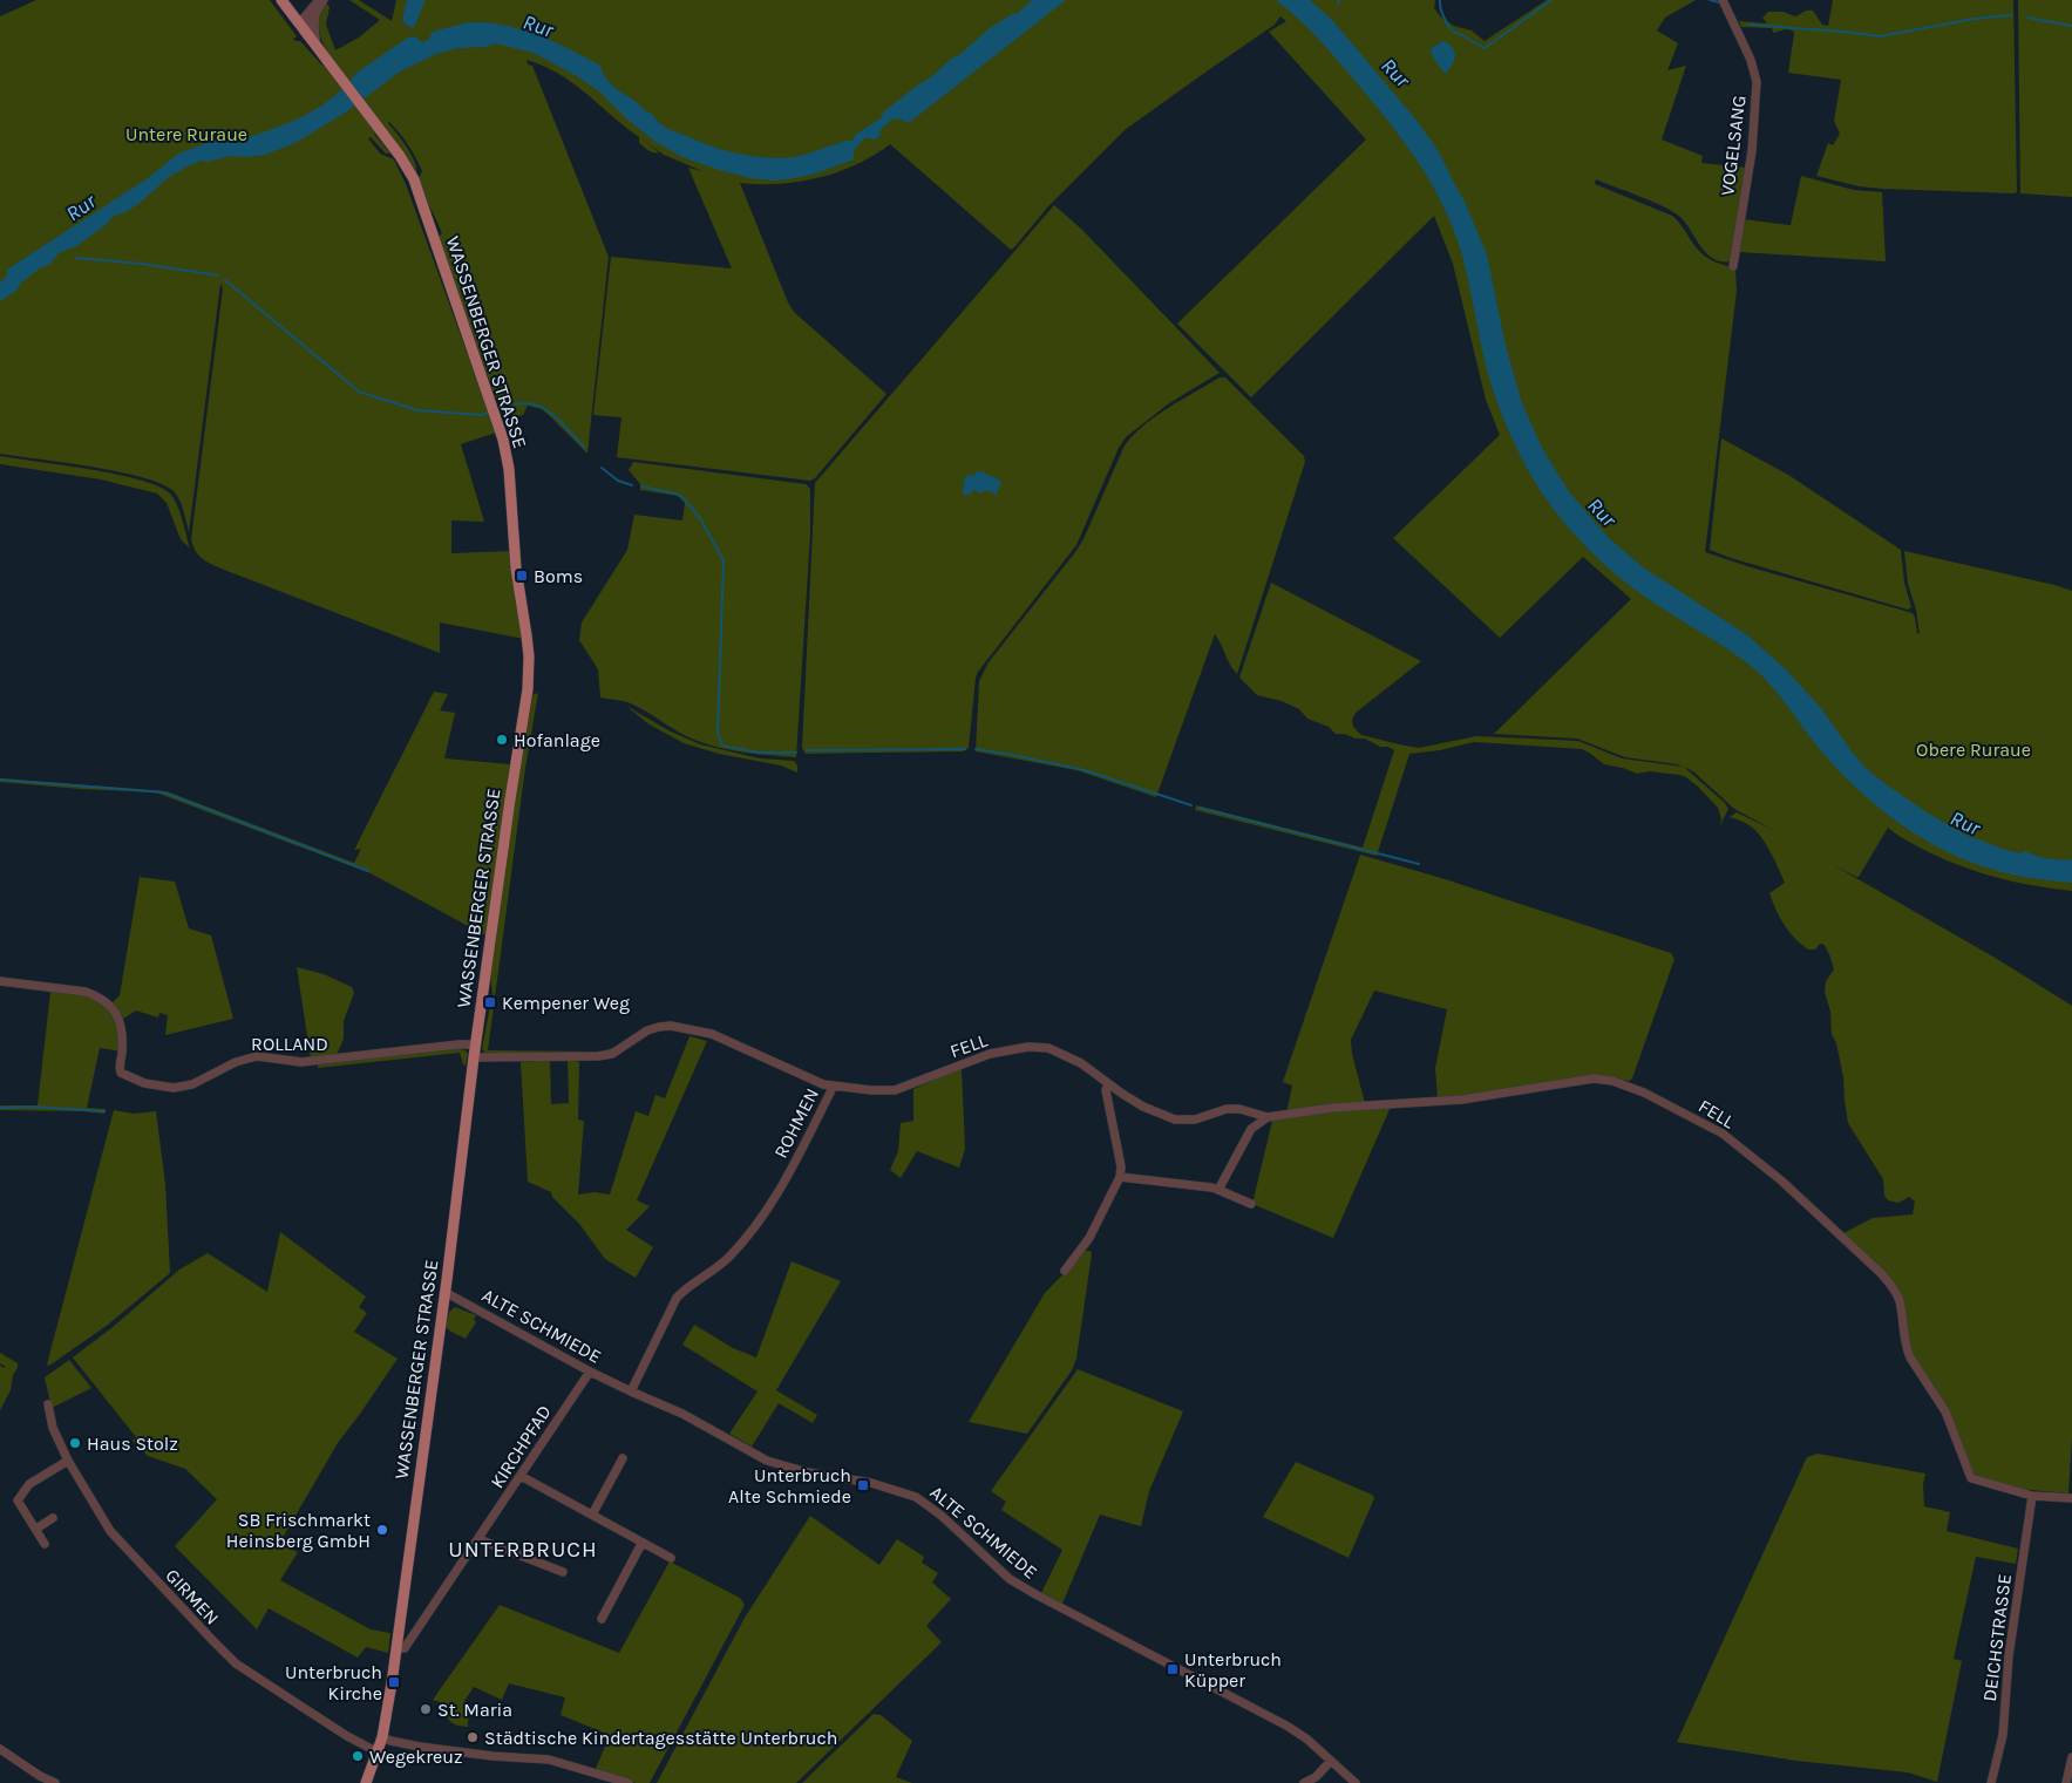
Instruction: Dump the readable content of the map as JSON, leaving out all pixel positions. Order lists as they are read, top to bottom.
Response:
{
  "streets": {
    "main road": ["WASSENBERGER STRASSE"],
    "street": [
      "VOGELSANG",
      "ROLLAND",
      "FELL",
      "ROHMEN",
      "ALTE SCHMIEDE",
      "KIRCHPFAD",
      "GIRMEN",
      "DEICHSTRASSE"
    ]
  },
  "crossings": [
    ["WASSENBERGER STRASSE", "ROLLAND"],
    ["WASSENBERGER STRASSE", "ROHMEN"],
    ["WASSENBERGER STRASSE", "ALTE SCHMIEDE"],
    ["WASSENBERGER STRASSE", "KIRCHPFAD"],
    ["WASSENBERGER STRASSE", "GIRMEN"],
    ["FELL", "ROHMEN"],
    ["FELL", "DEICHSTRASSE"],
    ["ROHMEN", "ALTE SCHMIEDE"],
    ["ALTE SCHMIEDE", "KIRCHPFAD"]
  ],
  "districts": ["UNTERBRUCH"],
  "water": ["Rur"],
  "parks": ["Untere Ruraue", "Obere Ruraue"],
  "places": {
    "transit": [
      "Boms",
      "Kempener Weg",
      "Unterbruch Alte Schmiede",
      "Unterbruch Küpper",
      "Unterbruch Kirche"
    ],
    "other": [
      "Hofanlage",
      "Haus Stolz",
      "SB Frischmarkt Heinsberg GmbH",
      "St. Maria",
      "Städtische Kindertagesstätte Unterbruch",
      "Wegekreuz"
    ]
  }
}
